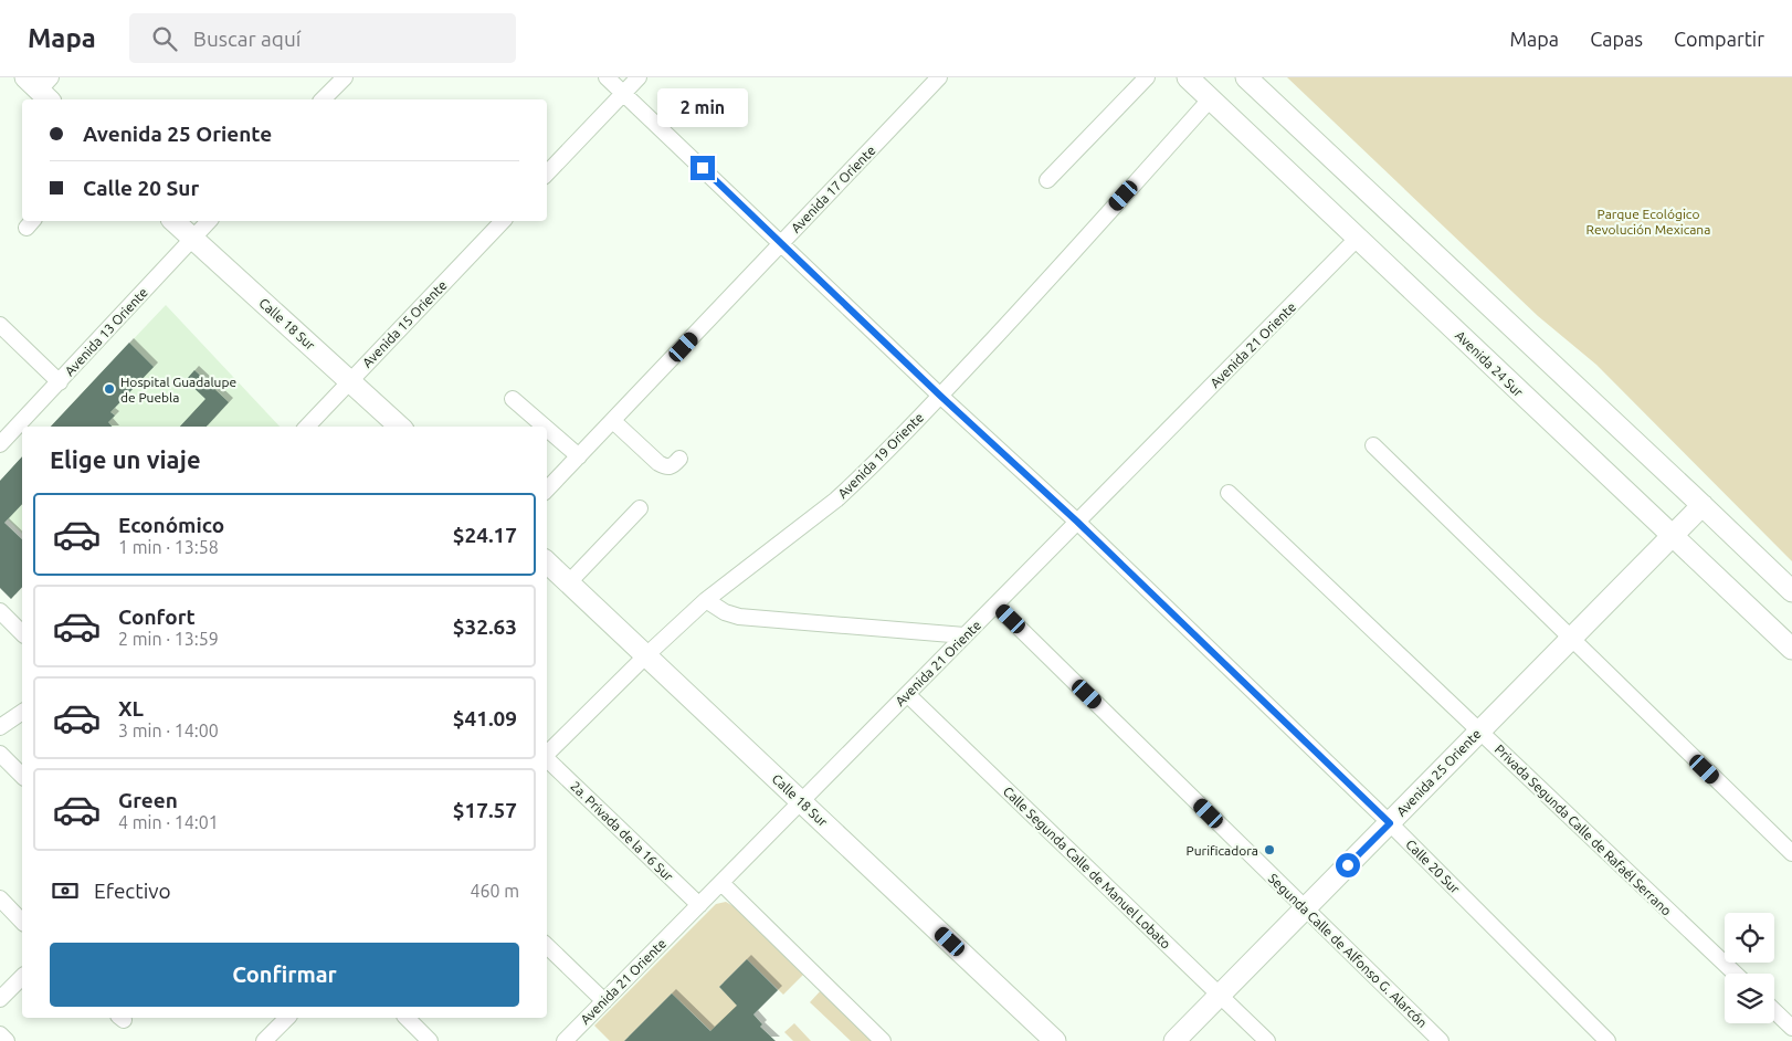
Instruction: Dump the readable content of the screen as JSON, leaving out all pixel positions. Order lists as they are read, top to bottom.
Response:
{
  "streets": {
    "main road": ["Calle 18 Sur", "Avenida 24 Sur", "Avenida 25 Oriente"],
    "street": [
      "Avenida 17 Oriente",
      "Avenida 15 Oriente",
      "Avenida 13 Oriente",
      "Avenida 21 Oriente",
      "Avenida 19 Oriente",
      "Privada Segunda Calle de Rafaél Serrano",
      "2a. Privada de la 16 Sur",
      "Calle 20 Sur",
      "Calle Segunda Calle de Manuel Lobato",
      "Segunda Calle de Alfonso G. Alarcón"
    ]
  },
  "crossings": [
    ["Avenida 17 Oriente", "Calle 20 Sur"],
    ["Calle 18 Sur", "Avenida 15 Oriente"],
    ["Calle 18 Sur", "Avenida 13 Oriente"],
    ["Calle 18 Sur", "Avenida 21 Oriente"],
    ["Calle 18 Sur", "Avenida 19 Oriente"],
    ["Avenida 21 Oriente", "Avenida 24 Sur"],
    ["Avenida 21 Oriente", "2a. Privada de la 16 Sur"],
    ["Avenida 21 Oriente", "Calle 20 Sur"],
    ["Avenida 21 Oriente", "Calle Segunda Calle de Manuel Lobato"],
    ["Avenida 21 Oriente", "Segunda Calle de Alfonso G. Alarcón"],
    ["Avenida 24 Sur", "Avenida 19 Oriente"],
    ["Avenida 24 Sur", "Avenida 25 Oriente"],
    ["Avenida 19 Oriente", "Calle 20 Sur"],
    ["Avenida 25 Oriente", "Privada Segunda Calle de Rafaél Serrano"],
    ["Avenida 25 Oriente", "Calle 20 Sur"],
    ["Avenida 25 Oriente", "Calle Segunda Calle de Manuel Lobato"],
    ["Avenida 25 Oriente", "Segunda Calle de Alfonso G. Alarcón"]
  ],
  "parks": ["Parque Ecológico Revolución Mexicana"],
  "places": ["Hospital Guadalupe de Puebla", "Purificadora"],
  "page": {
    "header": "Mapa",
    "search": "Buscar aquí",
    "nav": ["Mapa", "Capas", "Compartir"],
    "bubble": "2 min",
    "banner": ["Avenida 25 Oriente", "Calle 20 Sur"],
    "heading": "Elige un viaje",
    "list": [
      {
        "name": "Económico",
        "note": "1 min · 13:58",
        "value": "$24.17"
      },
      {
        "name": "Confort",
        "note": "2 min · 13:59",
        "value": "$32.63"
      },
      {
        "name": "XL",
        "note": "3 min · 14:00",
        "value": "$41.09"
      },
      {
        "name": "Green",
        "note": "4 min · 14:01",
        "value": "$17.57"
      }
    ],
    "pay": ["Efectivo", "460 m"],
    "buttons": "Confirmar"
  }
}
